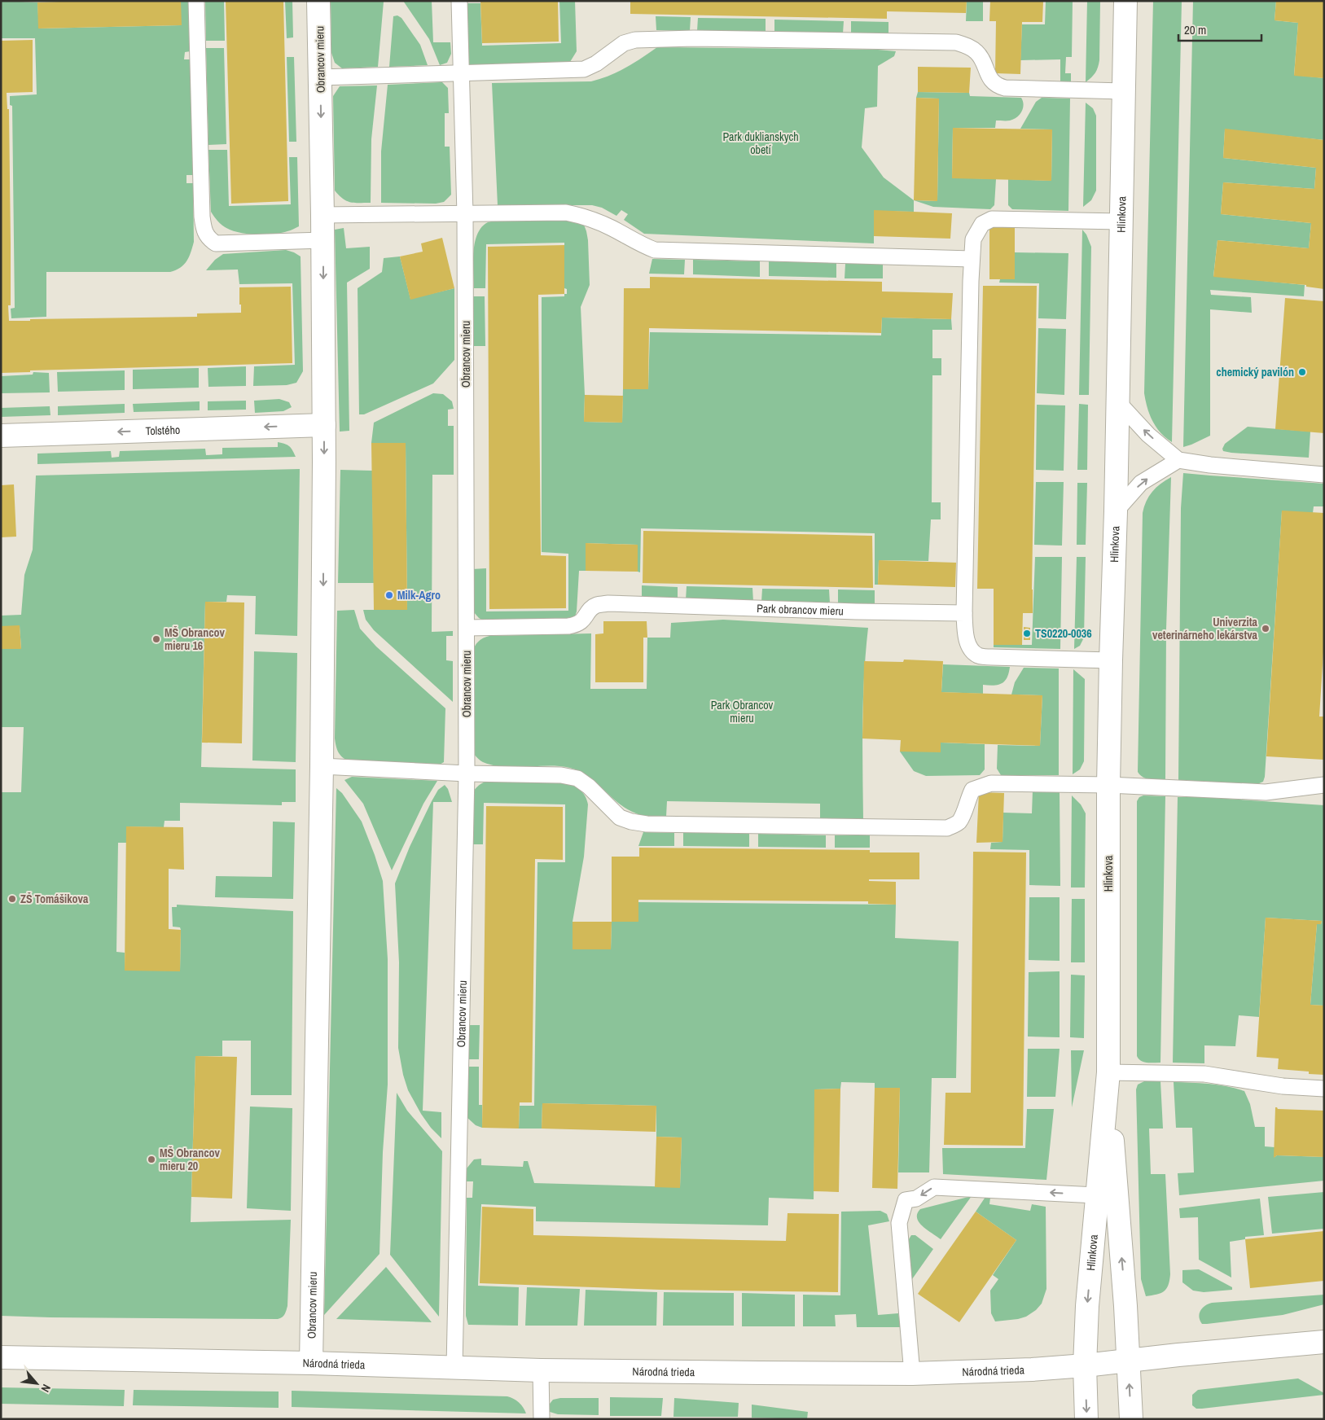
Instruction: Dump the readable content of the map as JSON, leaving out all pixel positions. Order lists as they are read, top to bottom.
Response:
{
  "streets": {
    "street": [
      "Obrancov mieru",
      "Hlinkova",
      "Tolstého",
      "Národná trieda"
    ],
    "lane": ["Park obrancov mieru"]
  },
  "crossings": [
    ["Obrancov mieru", "Tolstého"],
    ["Obrancov mieru", "Park obrancov mieru"],
    ["Obrancov mieru", "Národná trieda"],
    ["Hlinkova", "Národná trieda"]
  ],
  "one_way": ["Tolstého"],
  "parks": ["Park duklianskych obetí", "Park Obrancov mieru"],
  "places": [
    "chemický pavilón",
    "Milk-Agro",
    "Univerzita veterinárneho lekárstva",
    "TS0220-0036",
    "MŠ Obrancov mieru 16",
    "ZŠ Tomášikova",
    "MŠ Obrancov mieru 20"
  ],
  "scale_bar": "20 m",
  "north": "bottom right"
}
